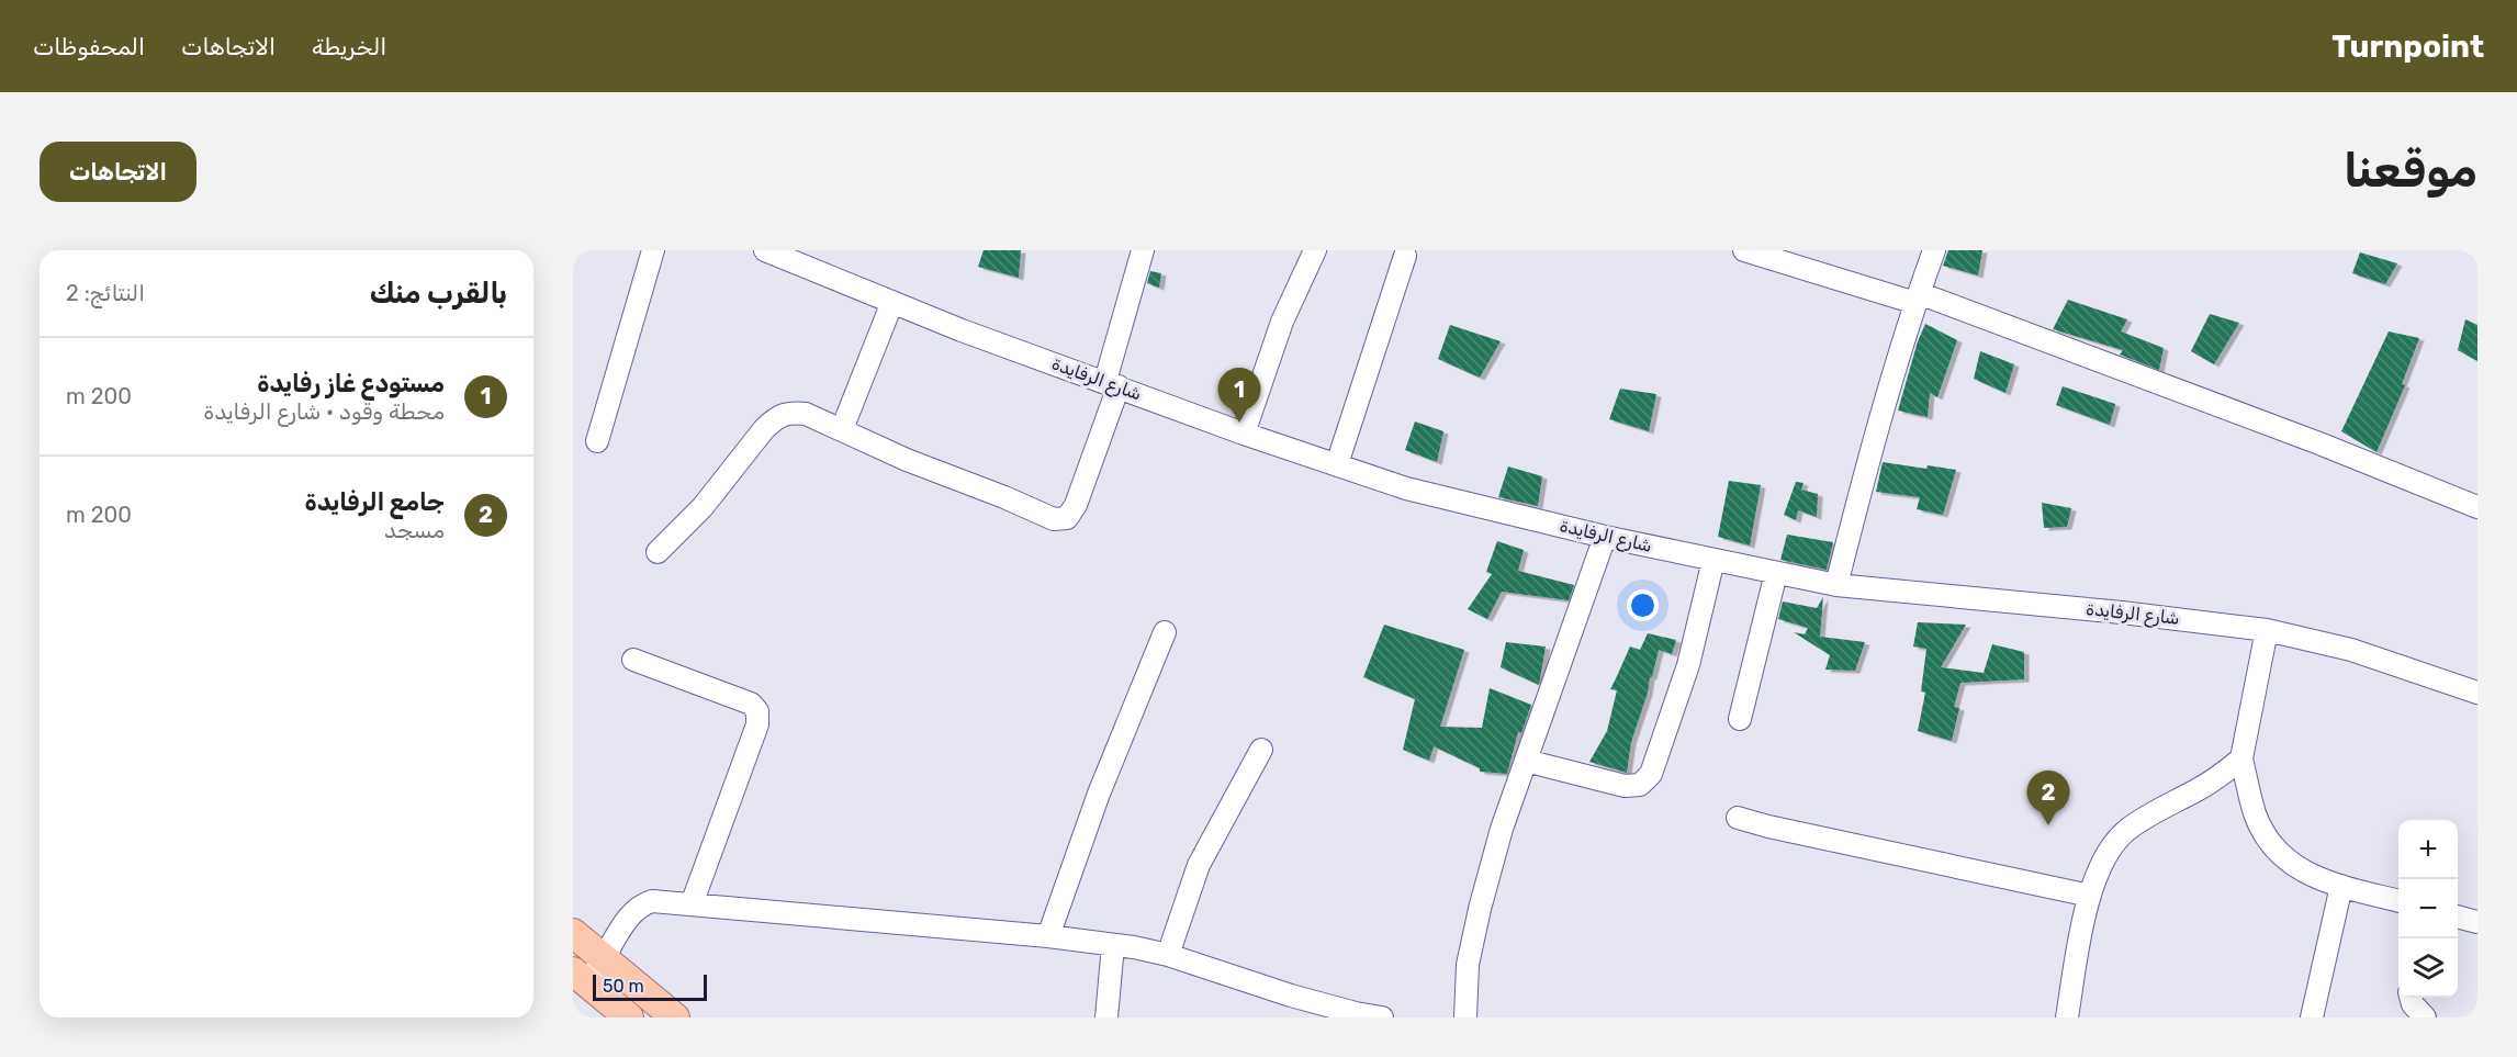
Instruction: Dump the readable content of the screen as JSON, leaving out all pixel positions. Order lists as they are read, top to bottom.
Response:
{
  "streets": {
    "street": ["شارع الرفايدة"]
  },
  "scale_bar": "50 m",
  "page": {
    "header": "Turnpoint",
    "nav": ["الخريطة", "الاتجاهات", "المحفوظات"],
    "buttons": "الاتجاهات",
    "title": "موقعنا",
    "heading": ["بالقرب منك", "النتائج: 2"],
    "list": [
      {
        "mark": "1",
        "name": "مستودع غاز رفايدة",
        "note": "محطة وقود · شارع الرفايدة",
        "value": "200 m"
      },
      {
        "mark": "2",
        "name": "جامع الرفايدة",
        "note": "مسجد",
        "value": "200 m"
      }
    ],
    "pins": ["1", "2"],
    "map_buttons": ["+", "−"],
    "scale": "50 m"
  }
}
